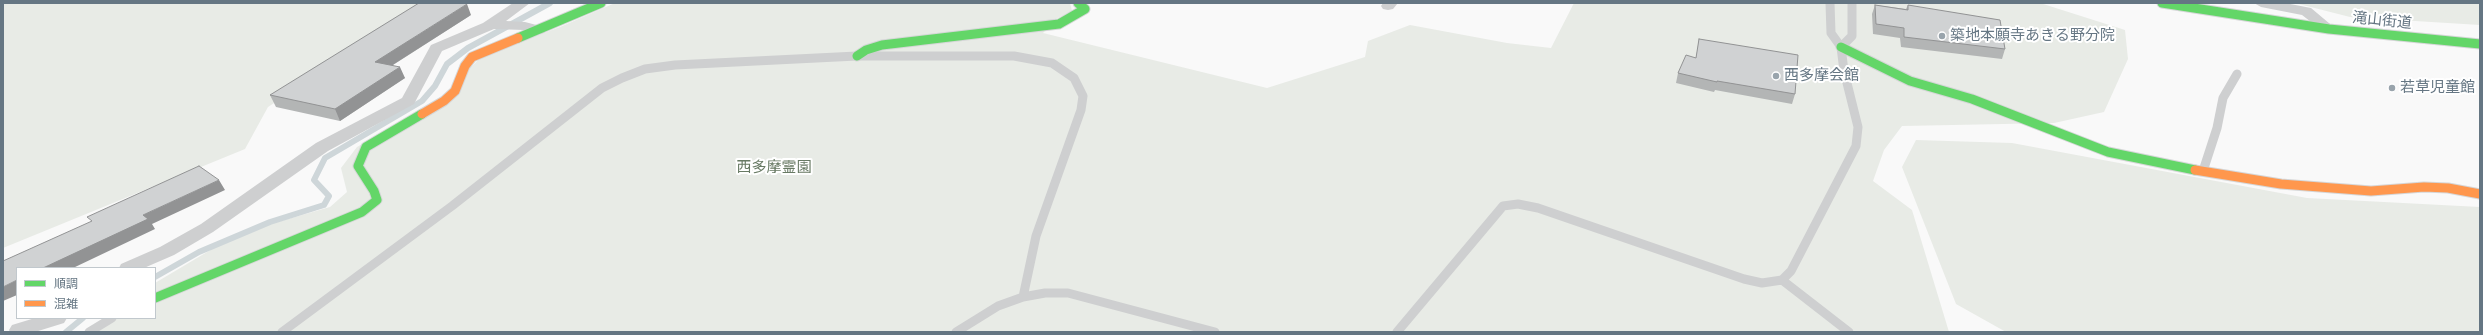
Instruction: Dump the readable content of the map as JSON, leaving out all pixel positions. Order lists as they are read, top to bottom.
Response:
{
  "streets": {
    "main road": ["滝山街道"]
  },
  "parks": ["西多摩霊園"],
  "places": ["築地本願寺あきる野分院", "西多摩会館", "若草児童館"],
  "legend": ["順調", "混雑"]
}
